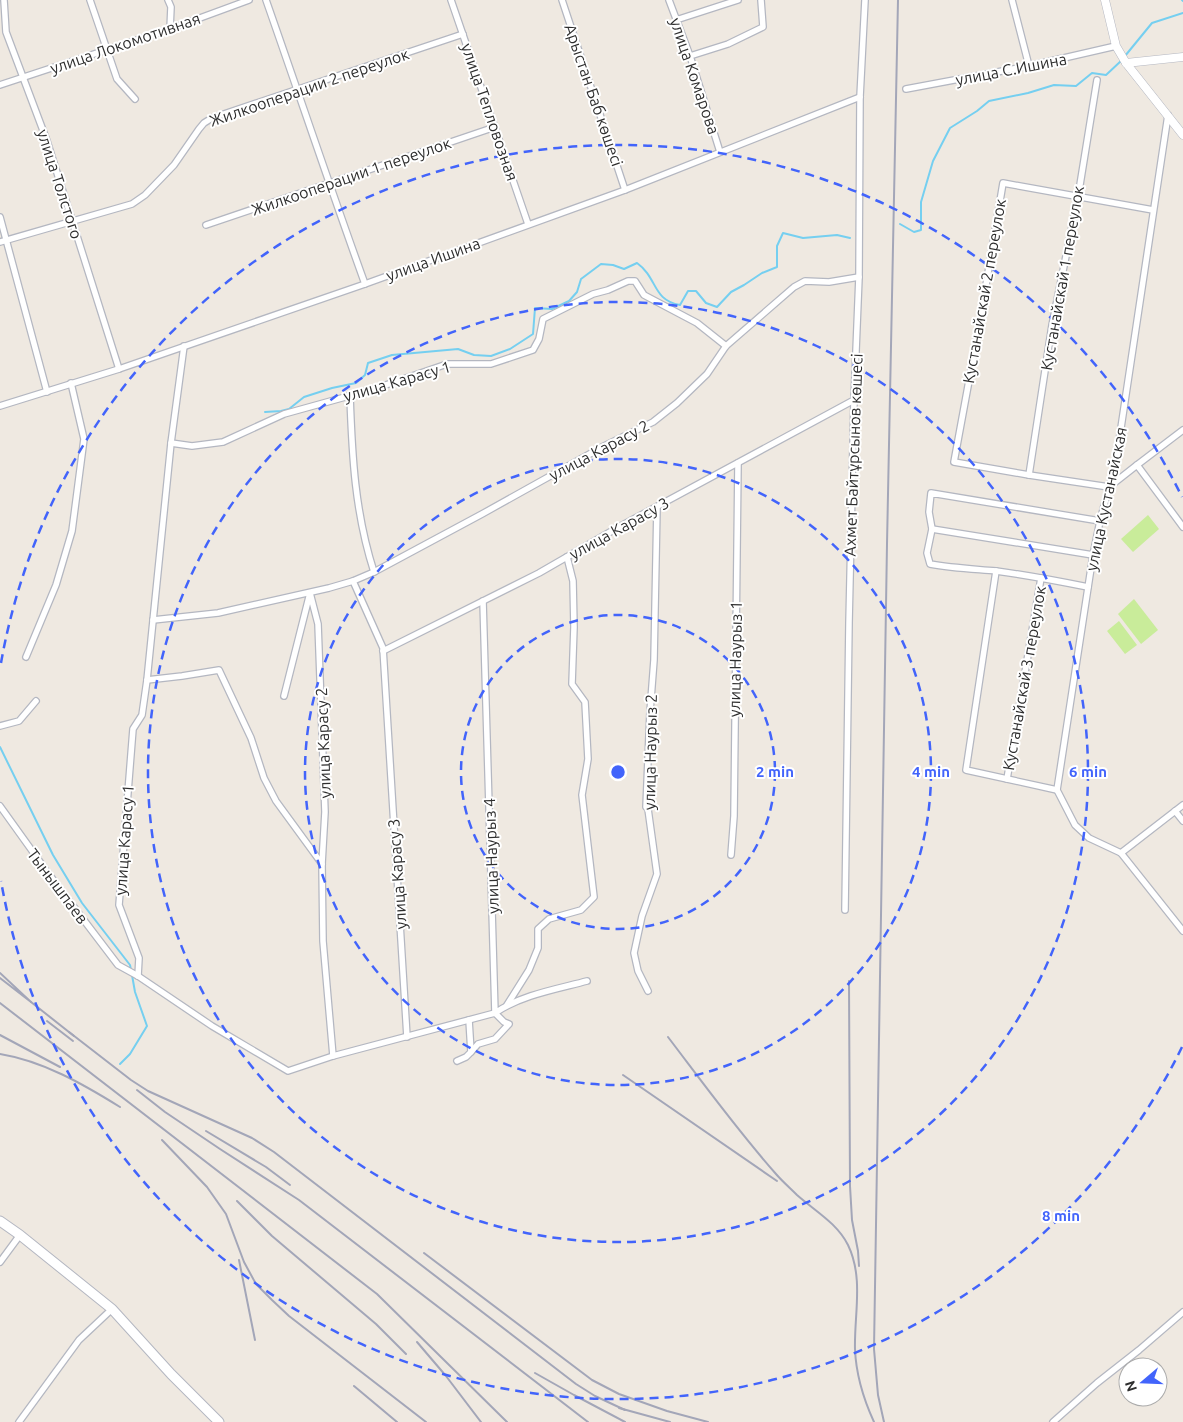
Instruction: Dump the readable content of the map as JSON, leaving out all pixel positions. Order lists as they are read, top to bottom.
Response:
{
  "streets": {
    "street": [
      "улица Локомотивная",
      "улица С.Ишина",
      "улица Комарова",
      "Жилкооперации 2 переулок",
      "Арыстан Баб көшесі",
      "улица Тепловозная",
      "Жилкооперации 1 переулок",
      "улица Толстого",
      "улица Ишина",
      "Кустанайскай 1 переулок",
      "Кустанайскай 2 переулок",
      "улица Карасу 1",
      "улица Карасу 2",
      "Ахмет Байтұрсынов көшесі",
      "улица Кустанайская",
      "улица Карасу 3",
      "улица Наурыз 1",
      "Кустанайскай 3 переулок",
      "улица Наурыз 2",
      "улица Наурыз 4",
      "Тынышпаев"
    ]
  },
  "crossings": [
    ["улица Локомотивная", "улица Толстого"],
    ["улица Комарова", "улица Ишина"],
    ["Жилкооперации 2 переулок", "улица Тепловозная"],
    ["Жилкооперации 2 переулок", "улица Толстого"],
    ["Арыстан Баб көшесі", "улица Ишина"],
    ["улица Тепловозная", "Жилкооперации 1 переулок"],
    ["улица Тепловозная", "улица Ишина"],
    ["улица Толстого", "улица Ишина"],
    ["улица Ишина", "улица Карасу 1"],
    ["улица Ишина", "Ахмет Байтұрсынов көшесі"],
    ["Кустанайскай 1 переулок", "Кустанайскай 2 переулок"],
    ["Кустанайскай 2 переулок", "улица Кустанайская"],
    ["улица Карасу 1", "улица Карасу 2"],
    ["улица Карасу 1", "Тынышпаев"],
    ["улица Карасу 2", "Ахмет Байтұрсынов көшесі"],
    ["улица Карасу 2", "улица Карасу 3"],
    ["Ахмет Байтұрсынов көшесі", "улица Карасу 3"],
    ["улица Кустанайская", "Кустанайскай 3 переулок"],
    ["улица Карасу 3", "улица Наурыз 1"],
    ["улица Карасу 3", "улица Наурыз 2"],
    ["улица Карасу 3", "улица Наурыз 4"]
  ],
  "north": "left",
  "rings": [
    "2 min",
    "4 min",
    "6 min",
    "8 min"
  ]
}
